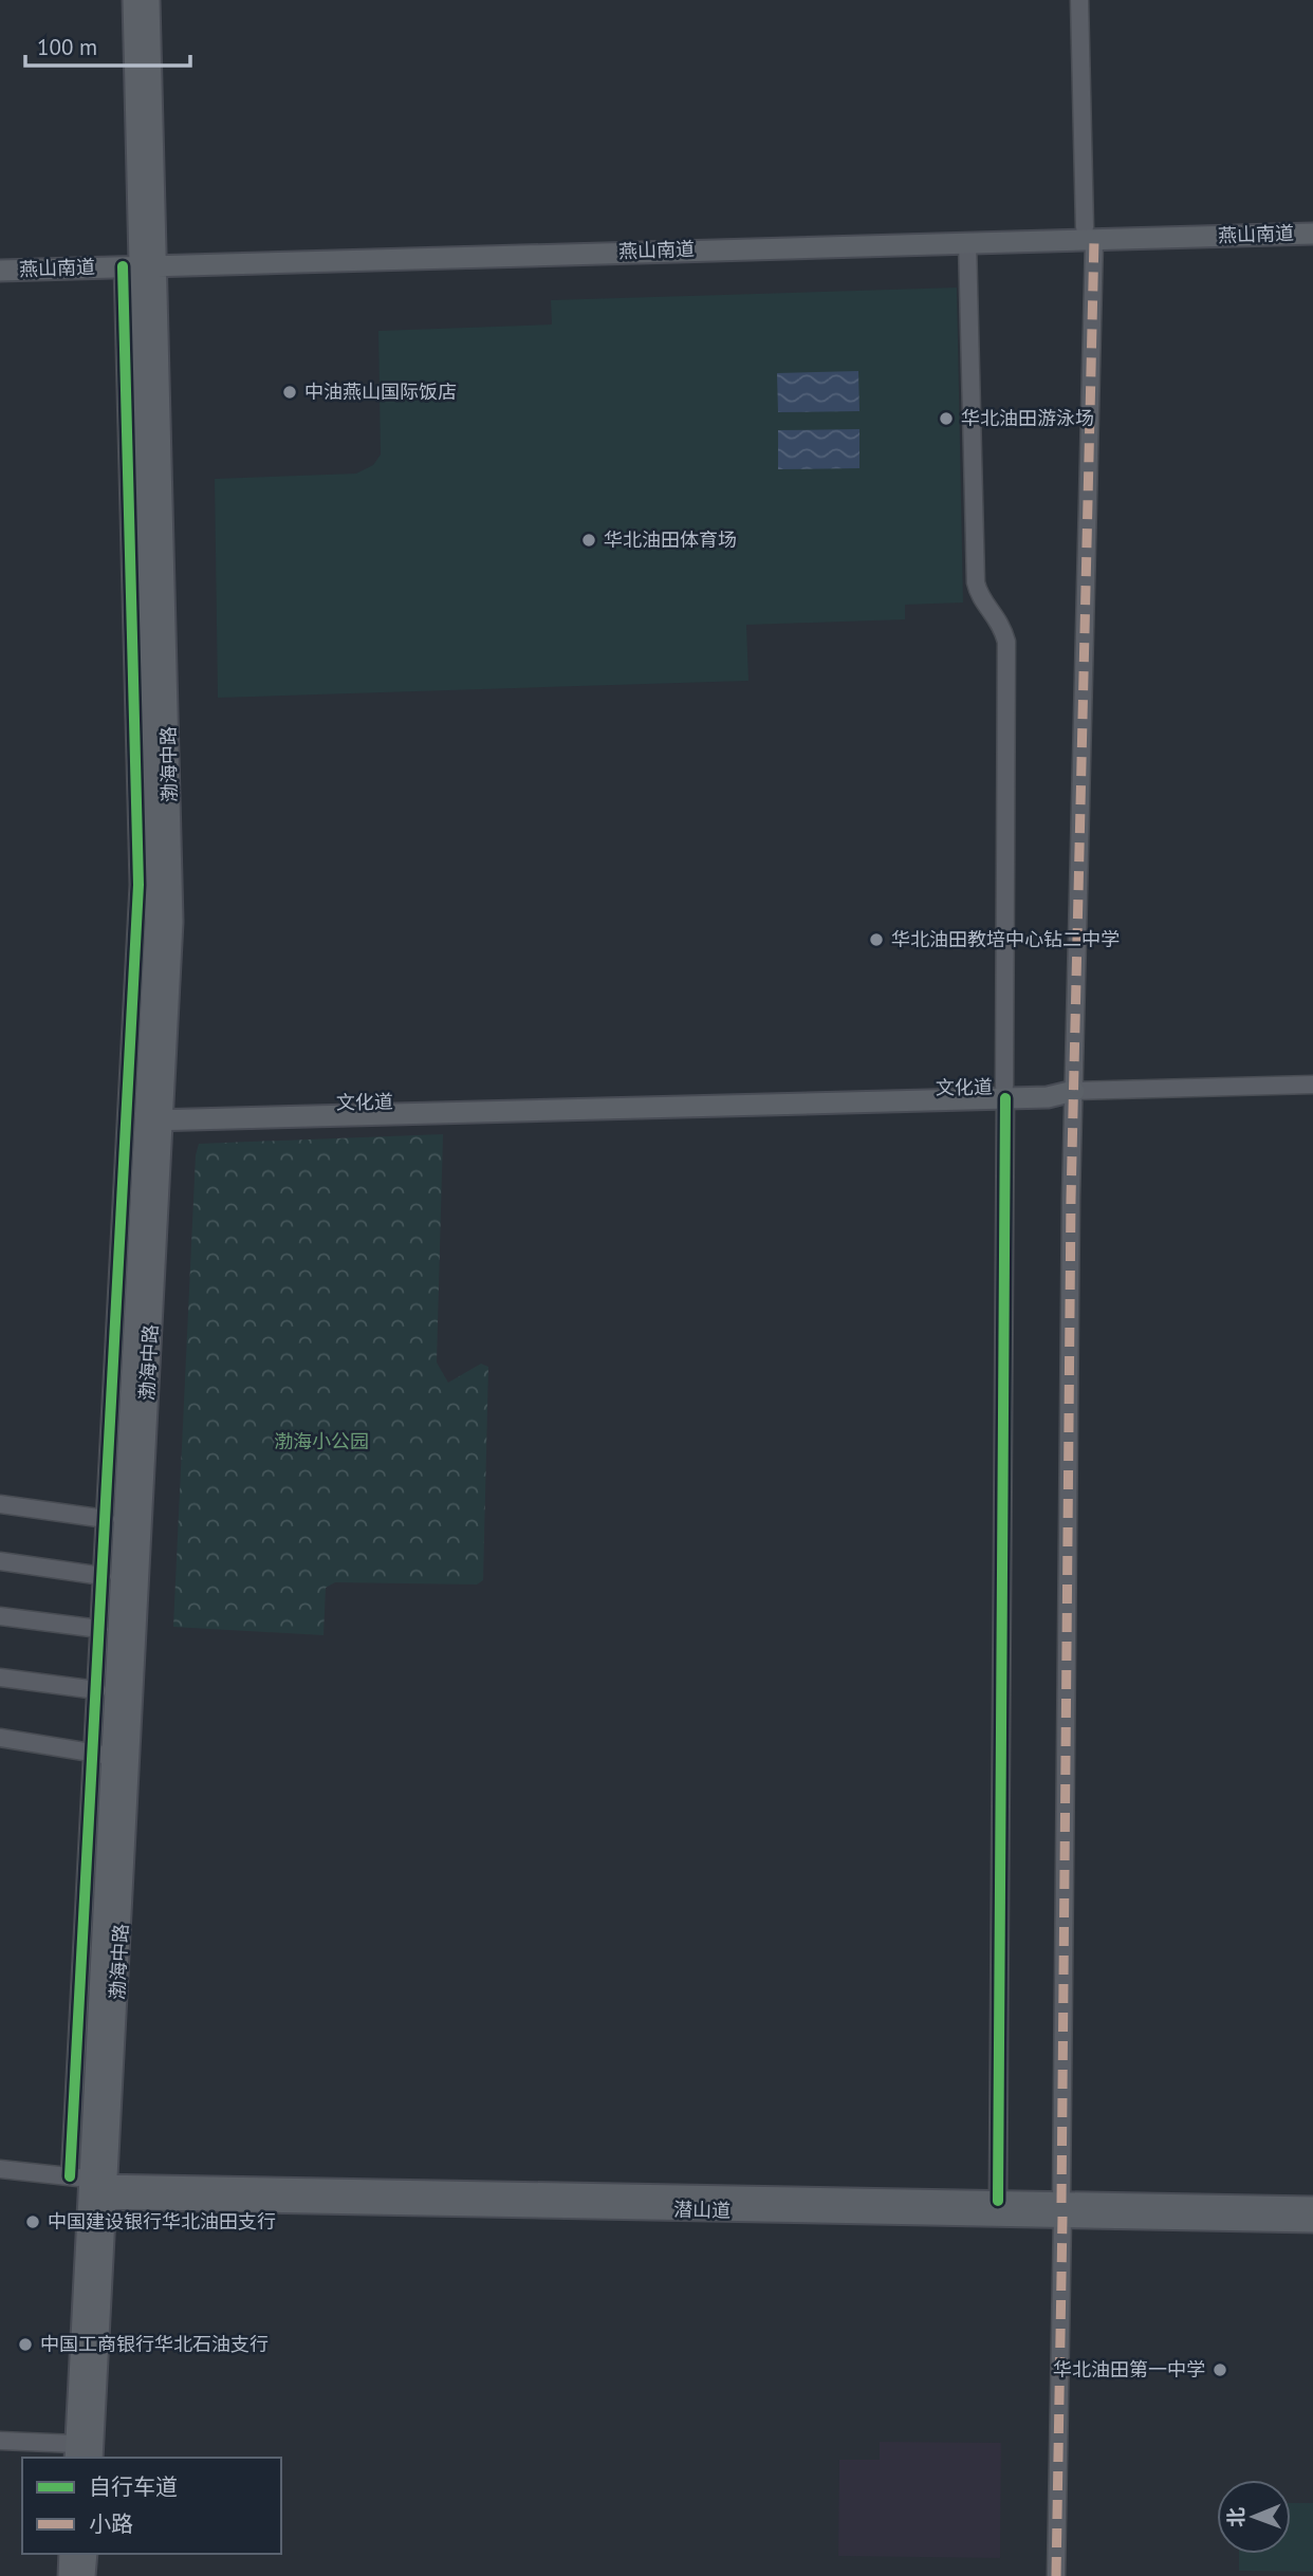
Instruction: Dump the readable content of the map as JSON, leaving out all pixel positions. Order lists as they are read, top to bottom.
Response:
{
  "streets": {
    "main road": [
      "燕山南道",
      "渤海中路",
      "文化道",
      "潜山道"
    ]
  },
  "crossings": [
    ["燕山南道", "渤海中路"],
    ["渤海中路", "文化道"],
    ["渤海中路", "潜山道"]
  ],
  "parks": ["渤海小公园"],
  "places": [
    "中油燕山国际饭店",
    "华北油田游泳场",
    "华北油田体育场",
    "华北油田教培中心钻二中学",
    "中国建设银行华北油田支行",
    "中国工商银行华北石油支行",
    "华北油田第一中学"
  ],
  "legend": ["自行车道", "小路"],
  "scale_bar": "100 m",
  "north": "left"
}
